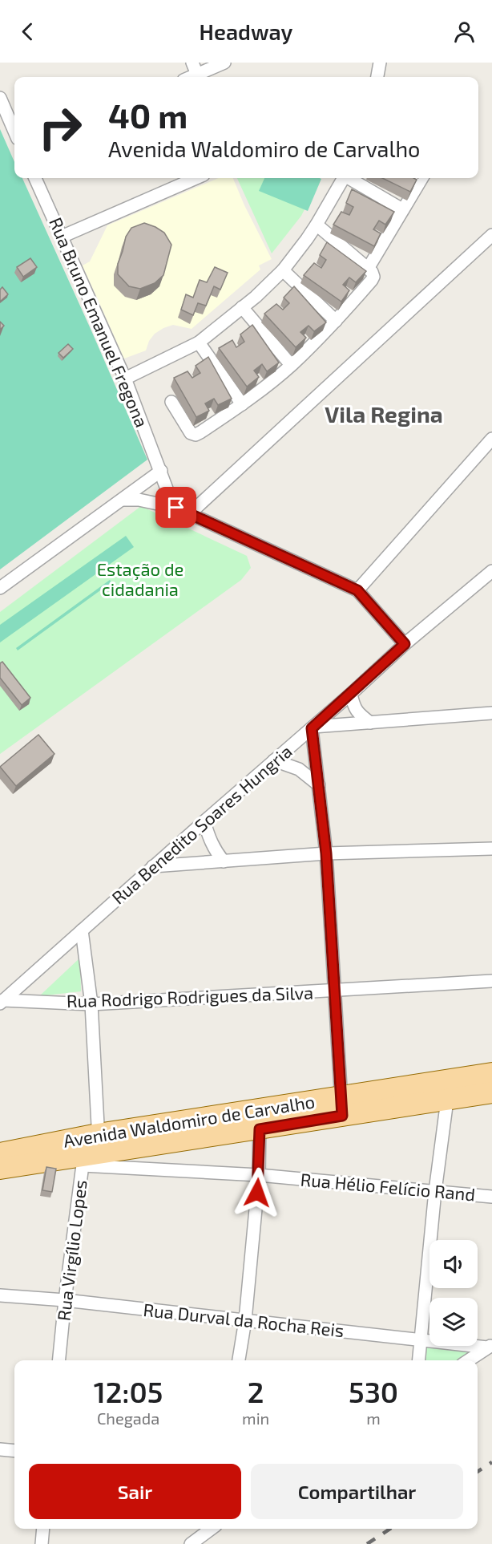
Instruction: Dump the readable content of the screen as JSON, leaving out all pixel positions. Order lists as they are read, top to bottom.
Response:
{
  "streets": {
    "main road": ["Avenida Waldomiro de Carvalho"],
    "street": [
      "Rua Bruno Emanuel Fregona",
      "Rua Benedito Soares Hungria",
      "Rua Rodrigo Rodrigues da Silva",
      "Rua Hélio Felício Rand",
      "Rua Virgílio Lopes",
      "Rua Durval da Rocha Reis"
    ]
  },
  "crossings": [
    ["Rua Benedito Soares Hungria", "Rua Rodrigo Rodrigues da Silva"],
    ["Rua Benedito Soares Hungria", "Rua Virgílio Lopes"],
    ["Rua Rodrigo Rodrigues da Silva", "Rua Virgílio Lopes"],
    ["Avenida Waldomiro de Carvalho", "Rua Hélio Felício Rand"],
    ["Avenida Waldomiro de Carvalho", "Rua Virgílio Lopes"],
    ["Rua Hélio Felício Rand", "Rua Virgílio Lopes"],
    ["Rua Virgílio Lopes", "Rua Durval da Rocha Reis"]
  ],
  "districts": ["Vila Regina"],
  "parks": ["Estação de cidadania"],
  "page": {
    "header": "Headway",
    "turn": ["40 m", "Avenida Waldomiro de Carvalho"],
    "eta": [
      "12:05",
      "Chegada",
      "2",
      "min",
      "530",
      "m"
    ],
    "buttons": ["Sair", "Compartilhar"]
  }
}
